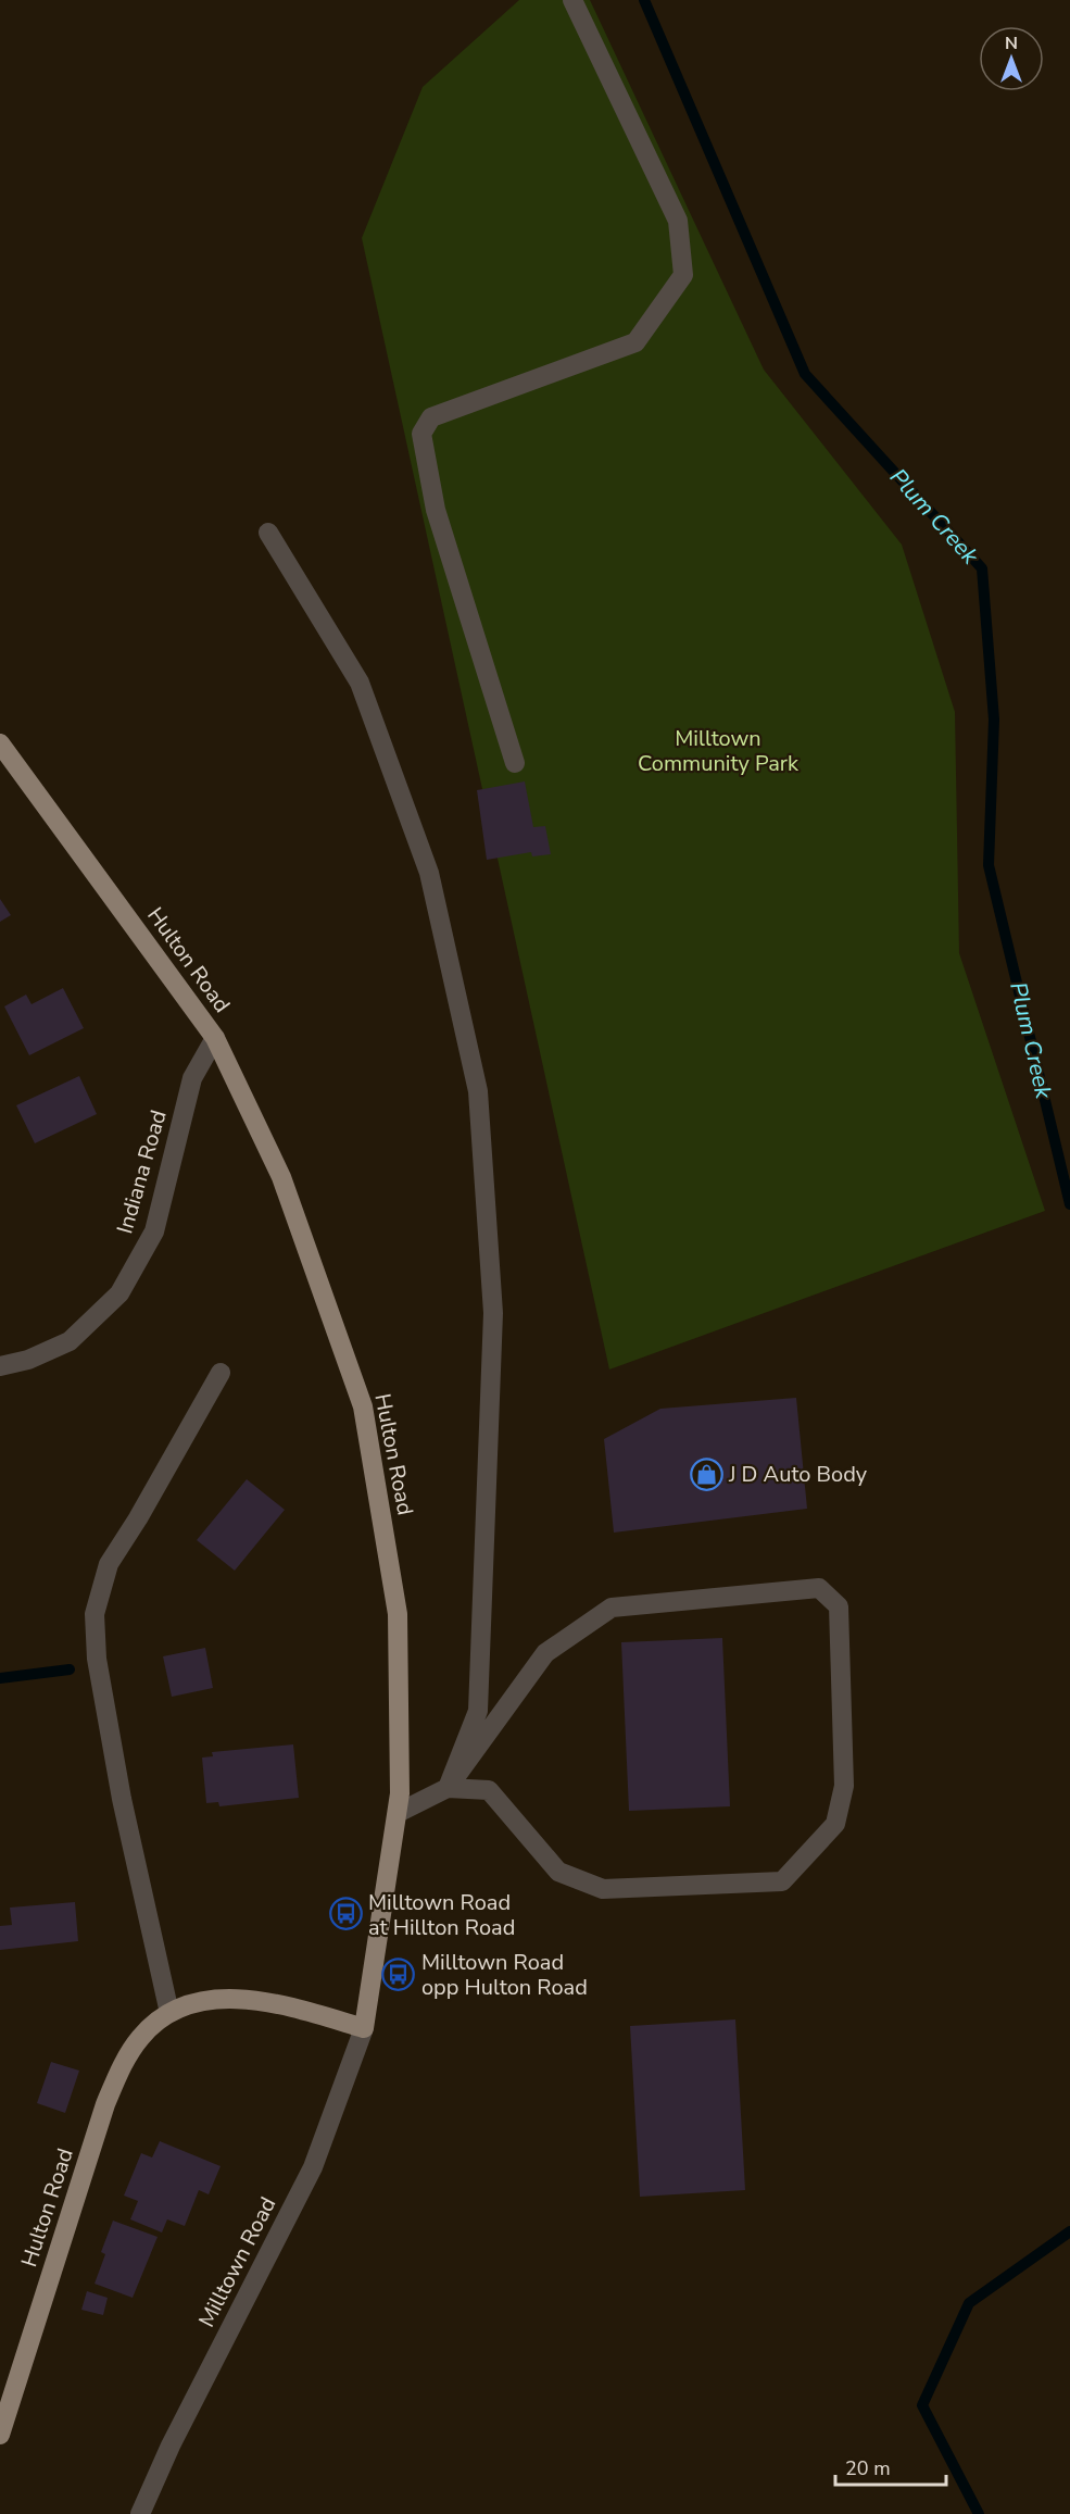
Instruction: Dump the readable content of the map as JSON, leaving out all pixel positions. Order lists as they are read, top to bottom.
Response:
{
  "streets": {
    "main road": ["Hulton Road"],
    "street": ["Indiana Road", "Milltown Road"]
  },
  "crossings": [
    ["Hulton Road", "Indiana Road"],
    ["Hulton Road", "Milltown Road"]
  ],
  "water": ["Plum Creek"],
  "parks": ["Milltown Community Park"],
  "places": {
    "shop": ["J D Auto Body"],
    "bus stop": ["Milltown Road at Hillton Road", "Milltown Road opp Hulton Road"]
  },
  "scale_bar": "20 m",
  "north": "top"
}
